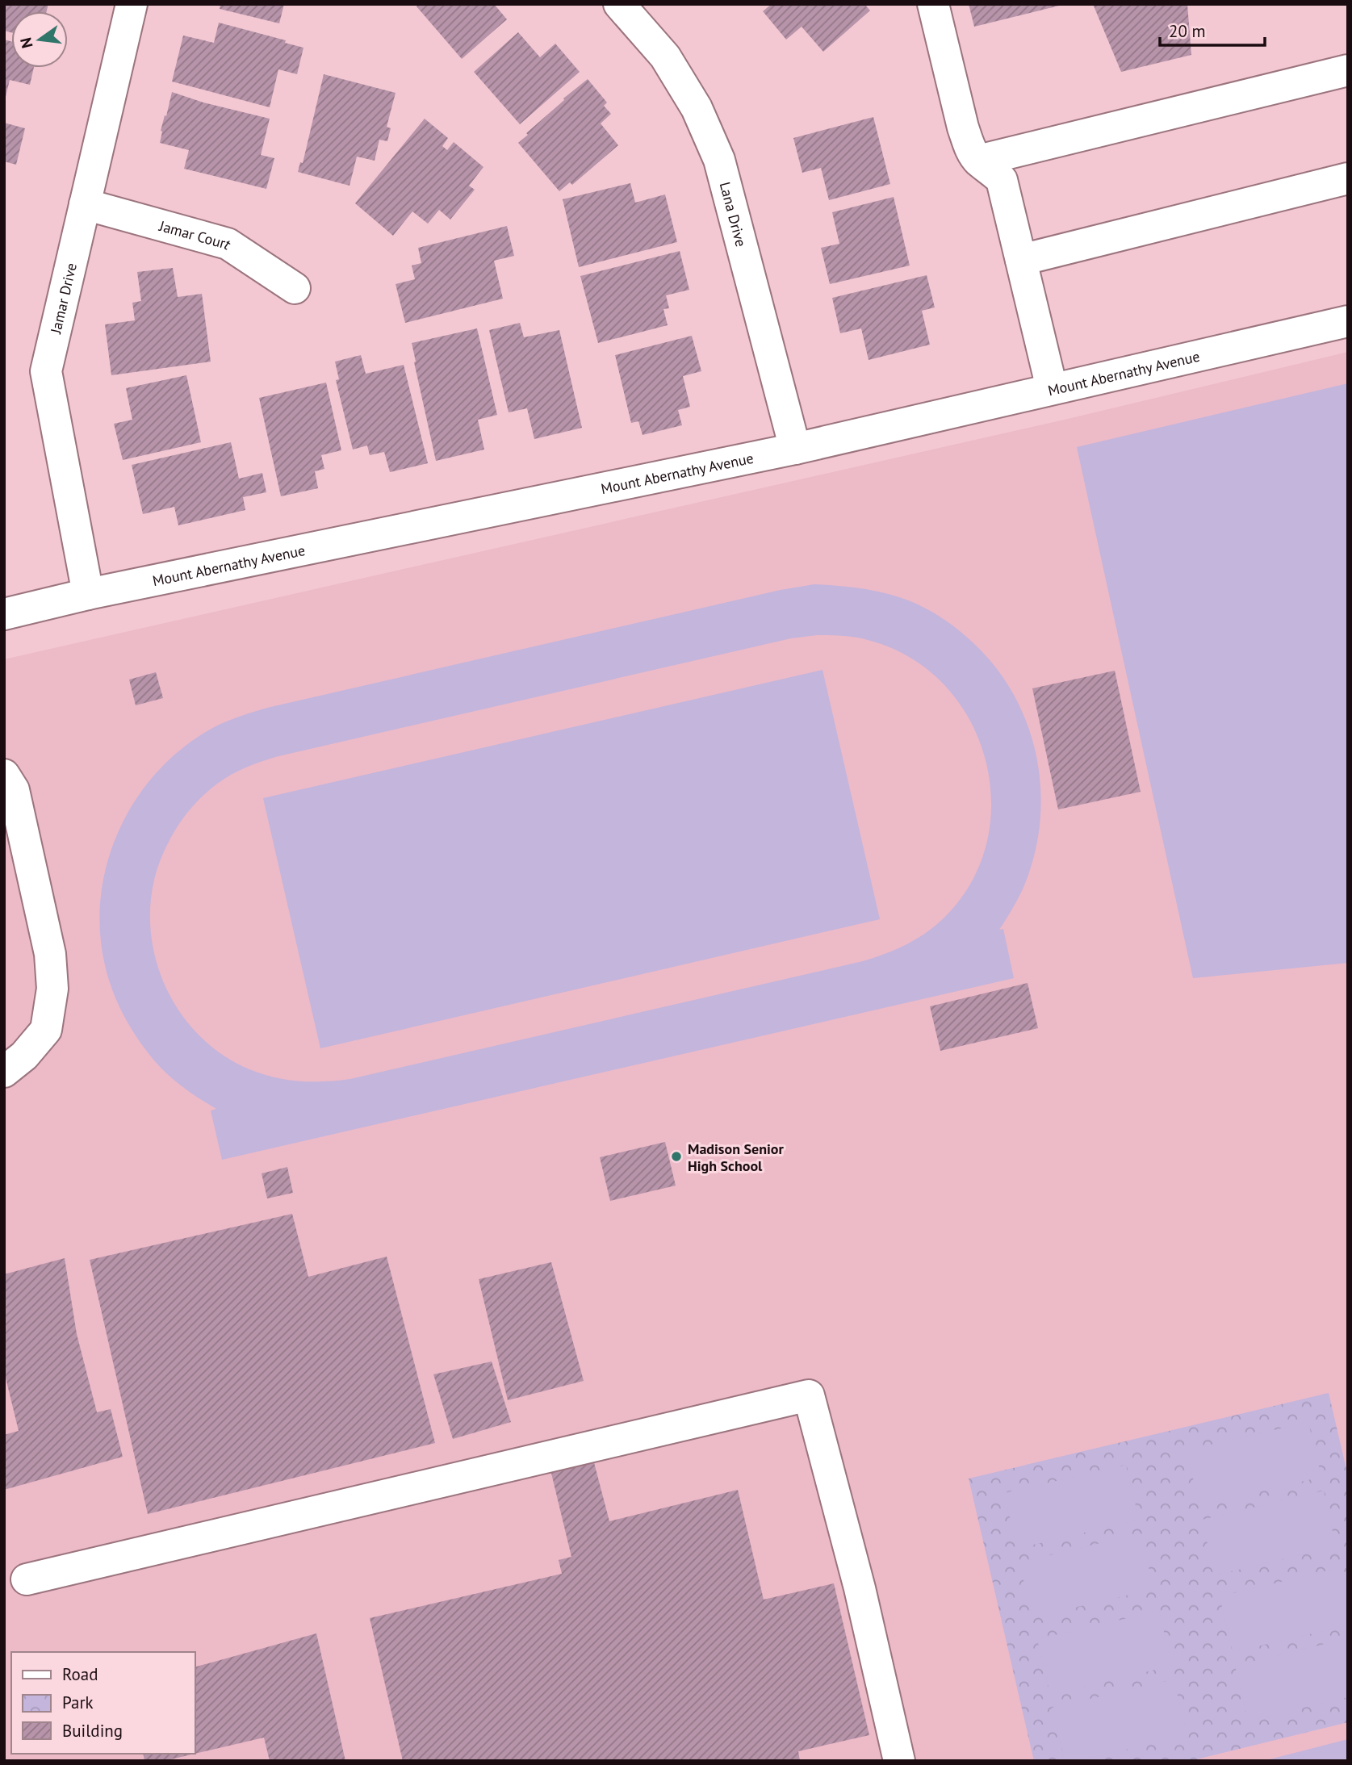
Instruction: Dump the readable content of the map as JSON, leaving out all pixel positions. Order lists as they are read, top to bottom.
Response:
{
  "streets": {
    "street": [
      "Lana Drive",
      "Jamar Court",
      "Jamar Drive",
      "Mount Abernathy Avenue"
    ]
  },
  "crossings": [
    ["Lana Drive", "Mount Abernathy Avenue"],
    ["Jamar Court", "Jamar Drive"],
    ["Jamar Drive", "Mount Abernathy Avenue"]
  ],
  "places": ["Madison Senior High School"],
  "legend": ["Road", "Park", "Building"],
  "scale_bar": "20 m",
  "north": "left"
}
